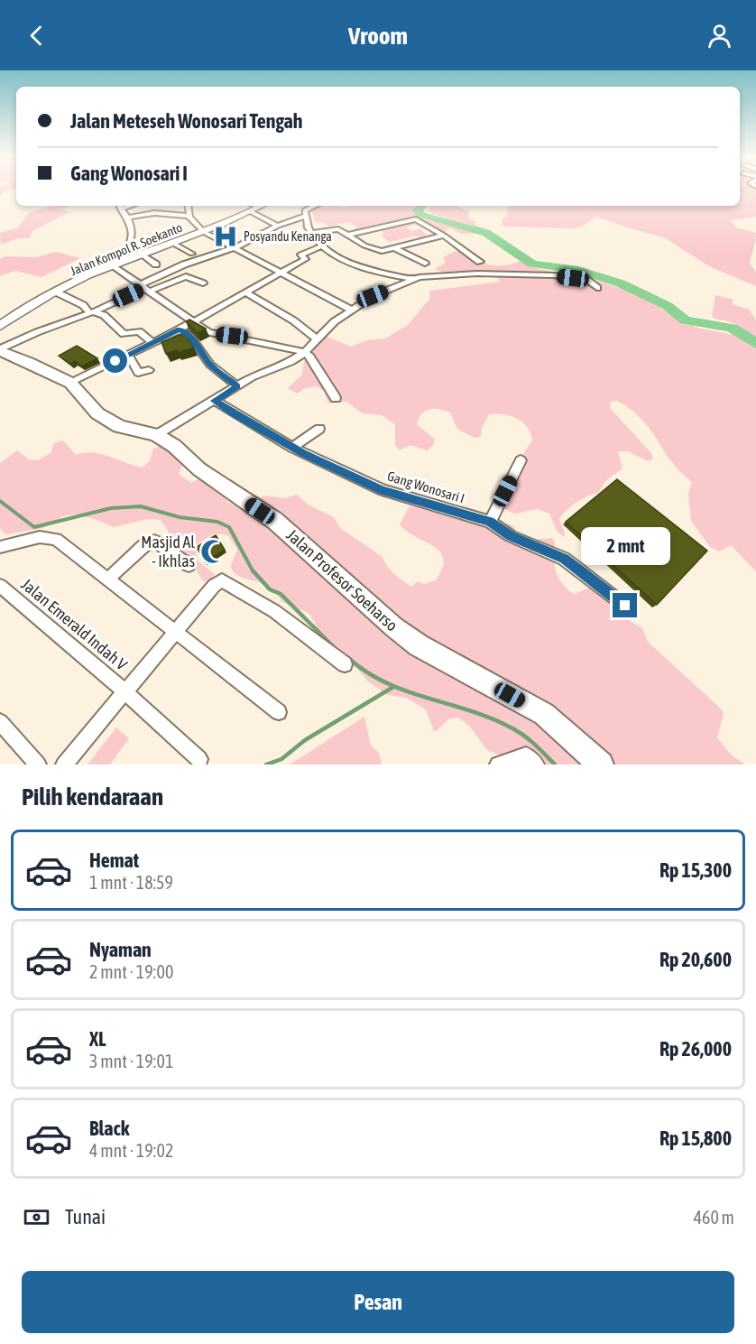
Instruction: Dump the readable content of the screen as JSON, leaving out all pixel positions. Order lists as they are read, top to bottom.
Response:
{
  "streets": {
    "main road": ["Jalan Kompol R. Soekanto", "Jalan Profesor Soeharso"],
    "street": ["Gang Wonosari I", "Jalan Emerald Indah V"]
  },
  "places": {
    "hospital": ["Posyandu Kenanga"],
    "mosque": ["Masjid Al - Ikhlas"]
  },
  "page": {
    "header": "Vroom",
    "banner": ["Jalan Meteseh Wonosari Tengah", "Gang Wonosari I"],
    "bubble": "2 mnt",
    "heading": "Pilih kendaraan",
    "list": [
      {
        "name": "Hemat",
        "note": "1 mnt · 18:59",
        "value": "Rp 15,300"
      },
      {
        "name": "Nyaman",
        "note": "2 mnt · 19:00",
        "value": "Rp 20,600"
      },
      {
        "name": "XL",
        "note": "3 mnt · 19:01",
        "value": "Rp 26,000"
      },
      {
        "name": "Black",
        "note": "4 mnt · 19:02",
        "value": "Rp 15,800"
      }
    ],
    "pay": ["Tunai", "460 m"],
    "buttons": "Pesan"
  }
}
